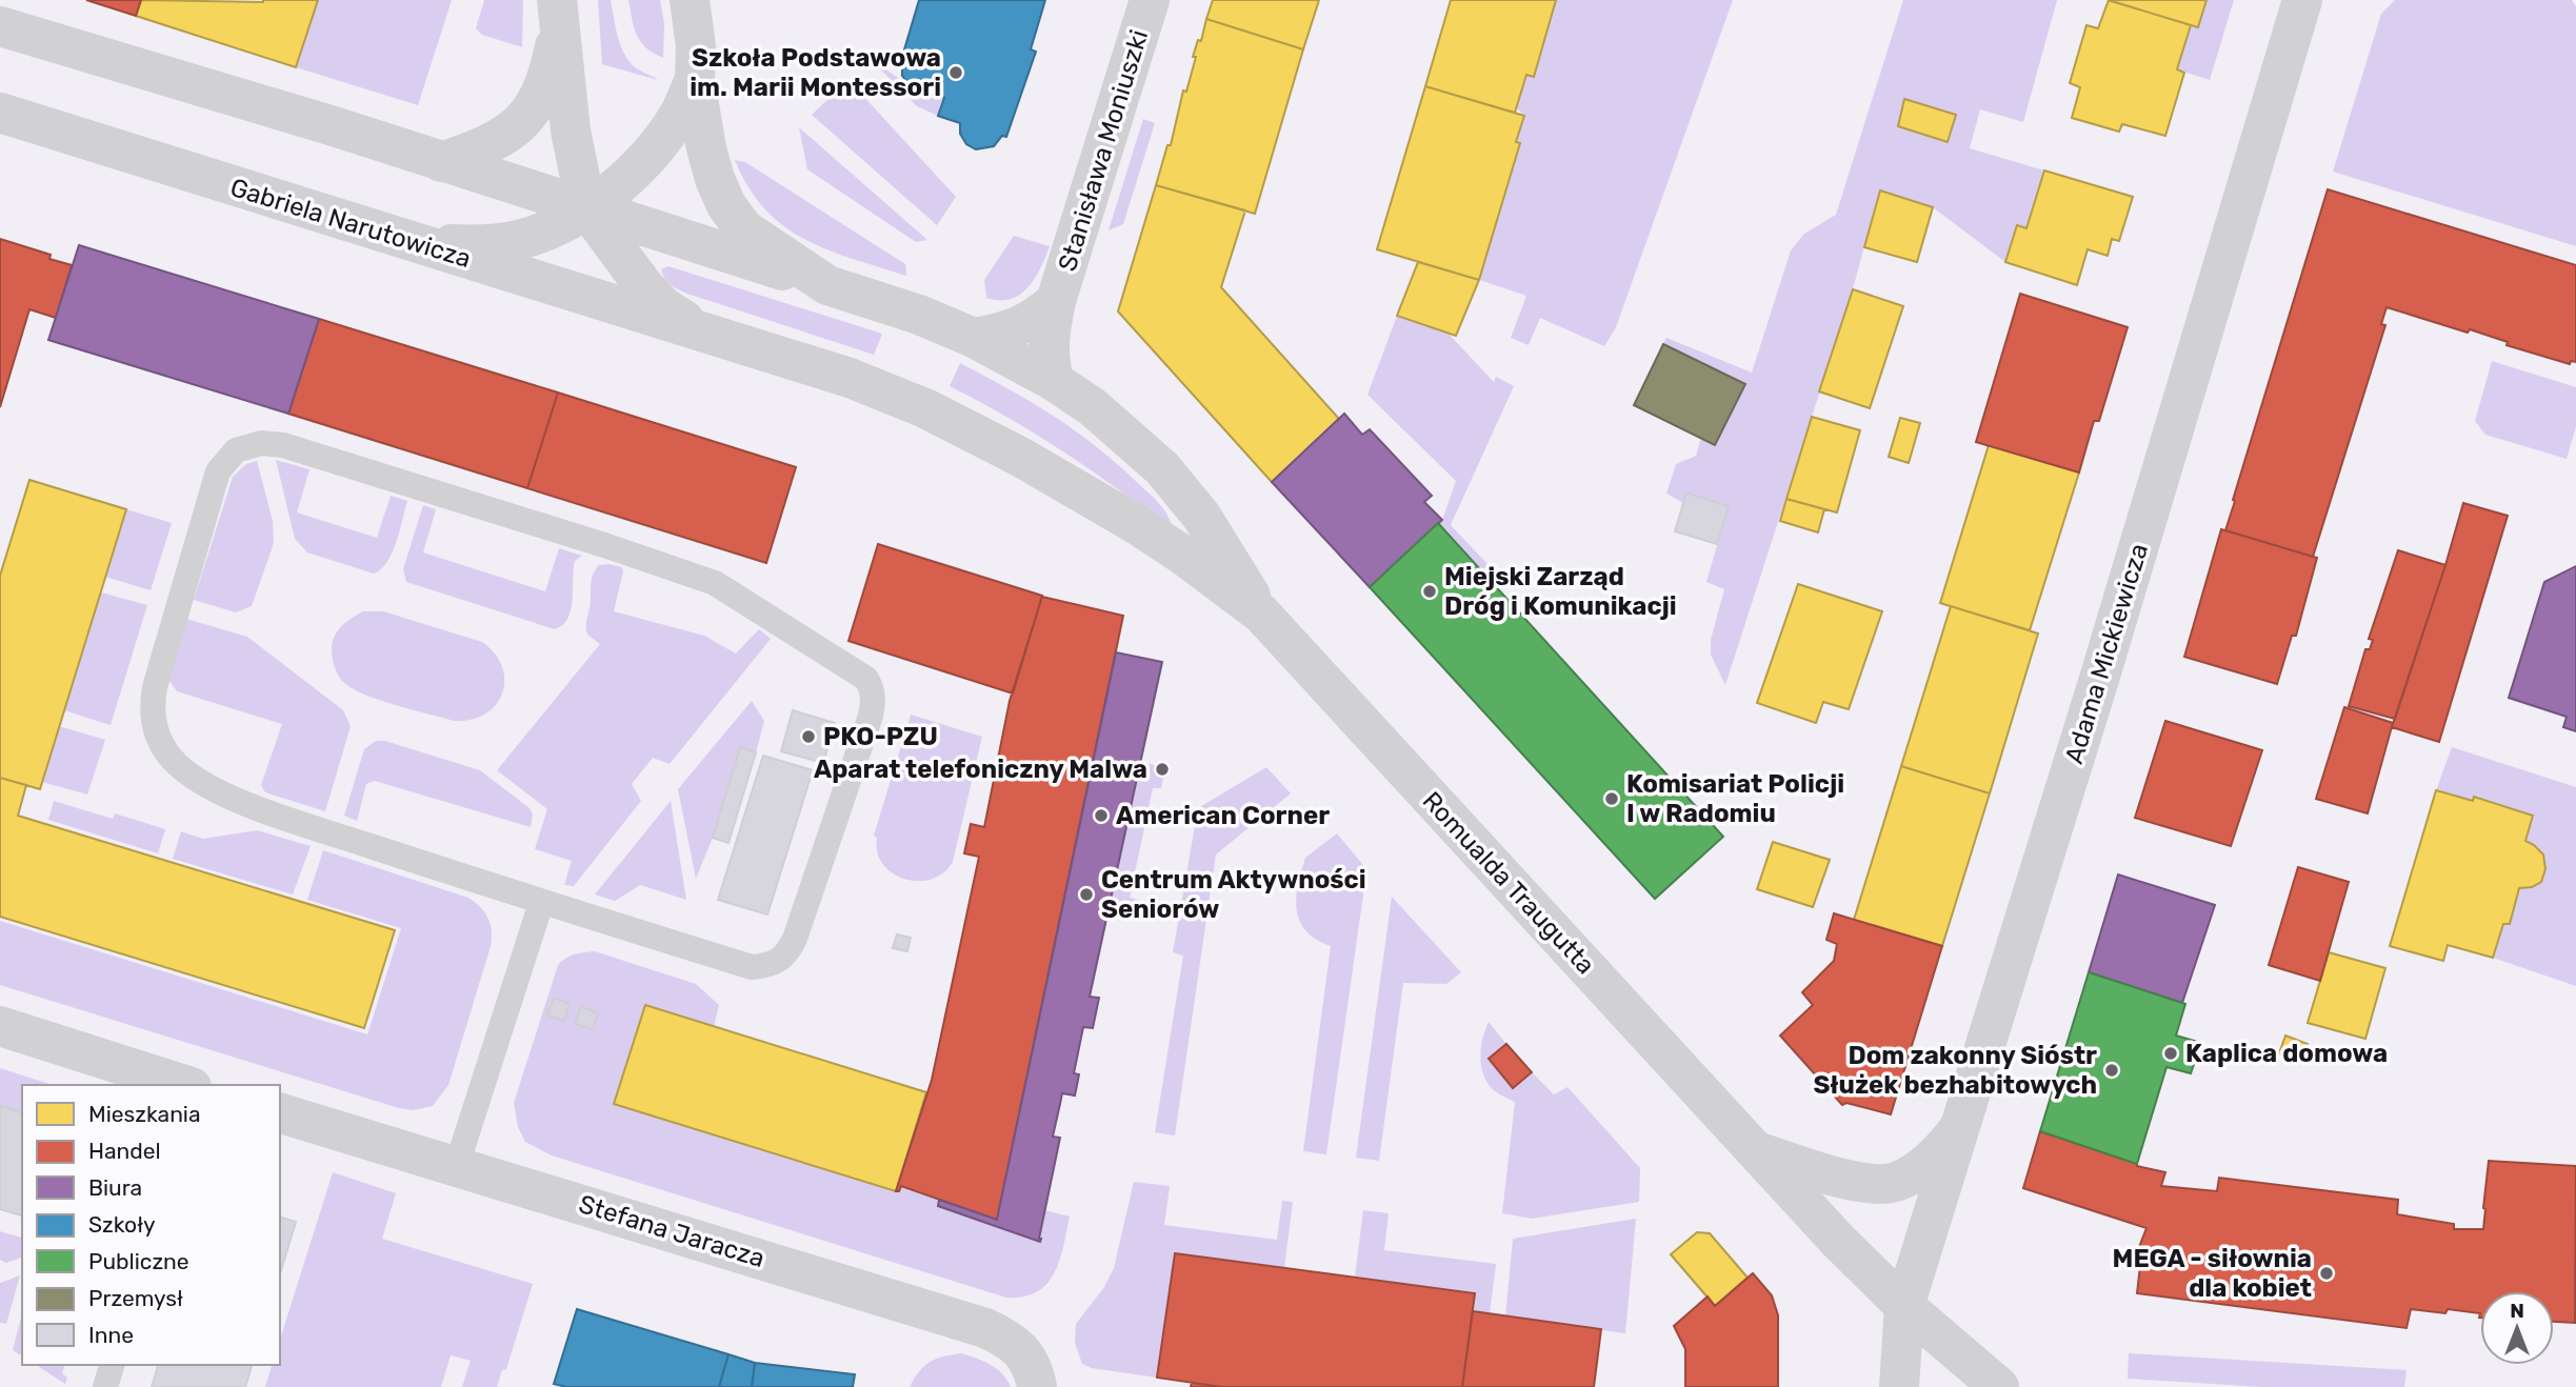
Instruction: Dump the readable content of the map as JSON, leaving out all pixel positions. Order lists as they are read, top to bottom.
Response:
{
  "streets": {
    "street": [
      "Stanisława Moniuszki",
      "Gabriela Narutowicza",
      "Adama Mickiewicza",
      "Romualda Traugutta",
      "Stefana Jaracza"
    ]
  },
  "crossings": [
    ["Stanisława Moniuszki", "Romualda Traugutta"],
    ["Gabriela Narutowicza", "Romualda Traugutta"],
    ["Adama Mickiewicza", "Romualda Traugutta"]
  ],
  "places": [
    "Szkoła Podstawowa im. Marii Montessori",
    "Miejski Zarząd Dróg i Komunikacji",
    "PKO-PZU",
    "Aparat telefoniczny Malwa",
    "Komisariat Policji I w Radomiu",
    "American Corner",
    "Centrum Aktywności Seniorów",
    "Kaplica domowa",
    "Dom zakonny Sióstr Służek bezhabitowych",
    "MEGA - siłownia dla kobiet"
  ],
  "legend": [
    "Mieszkania",
    "Handel",
    "Biura",
    "Szkoły",
    "Publiczne",
    "Przemysł",
    "Inne"
  ],
  "north": "top"
}
